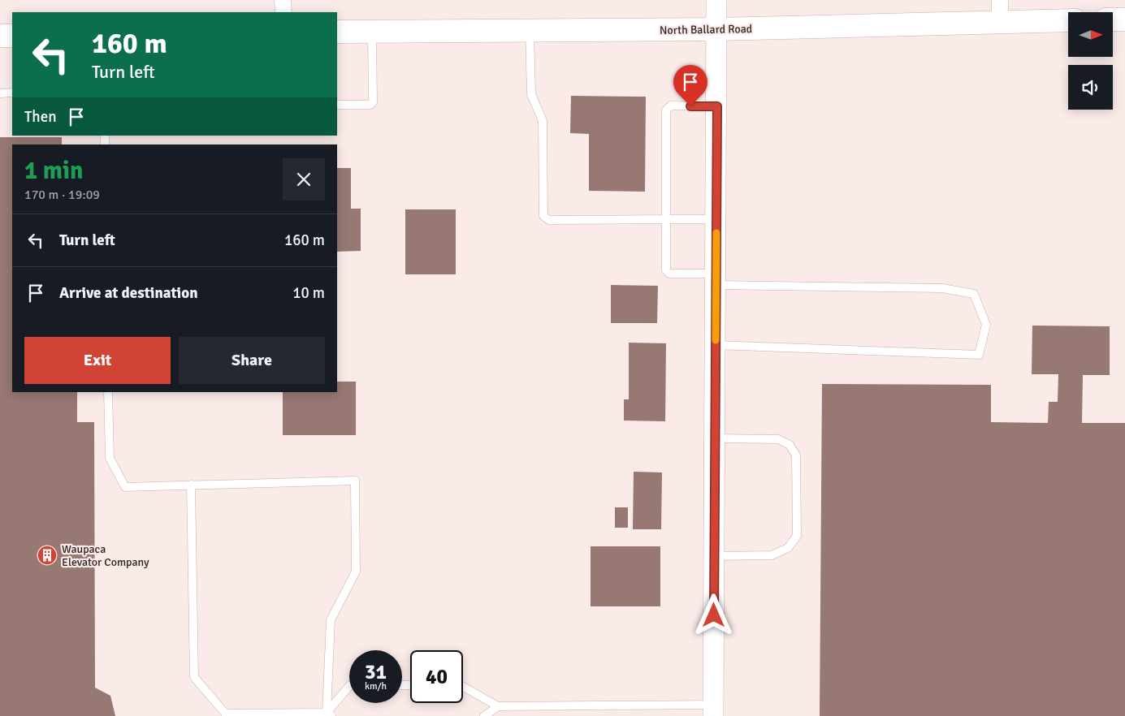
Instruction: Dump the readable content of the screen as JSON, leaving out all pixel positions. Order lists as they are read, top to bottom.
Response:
{
  "streets": {
    "main road": ["North Ballard Road"]
  },
  "places": {
    "building": ["Waupaca Elevator Company"]
  },
  "north": "right",
  "page": {
    "turn": ["160 m", "Turn left"],
    "then": "Then",
    "heading": ["1 min", "170 m · 19:09"],
    "list": [
      {
        "name": "Turn left",
        "value": "160 m"
      },
      {
        "name": "Arrive at destination",
        "value": "10 m"
      }
    ],
    "buttons": ["Exit", "Share"],
    "speed": "31 km/h",
    "limit": "40"
  }
}
